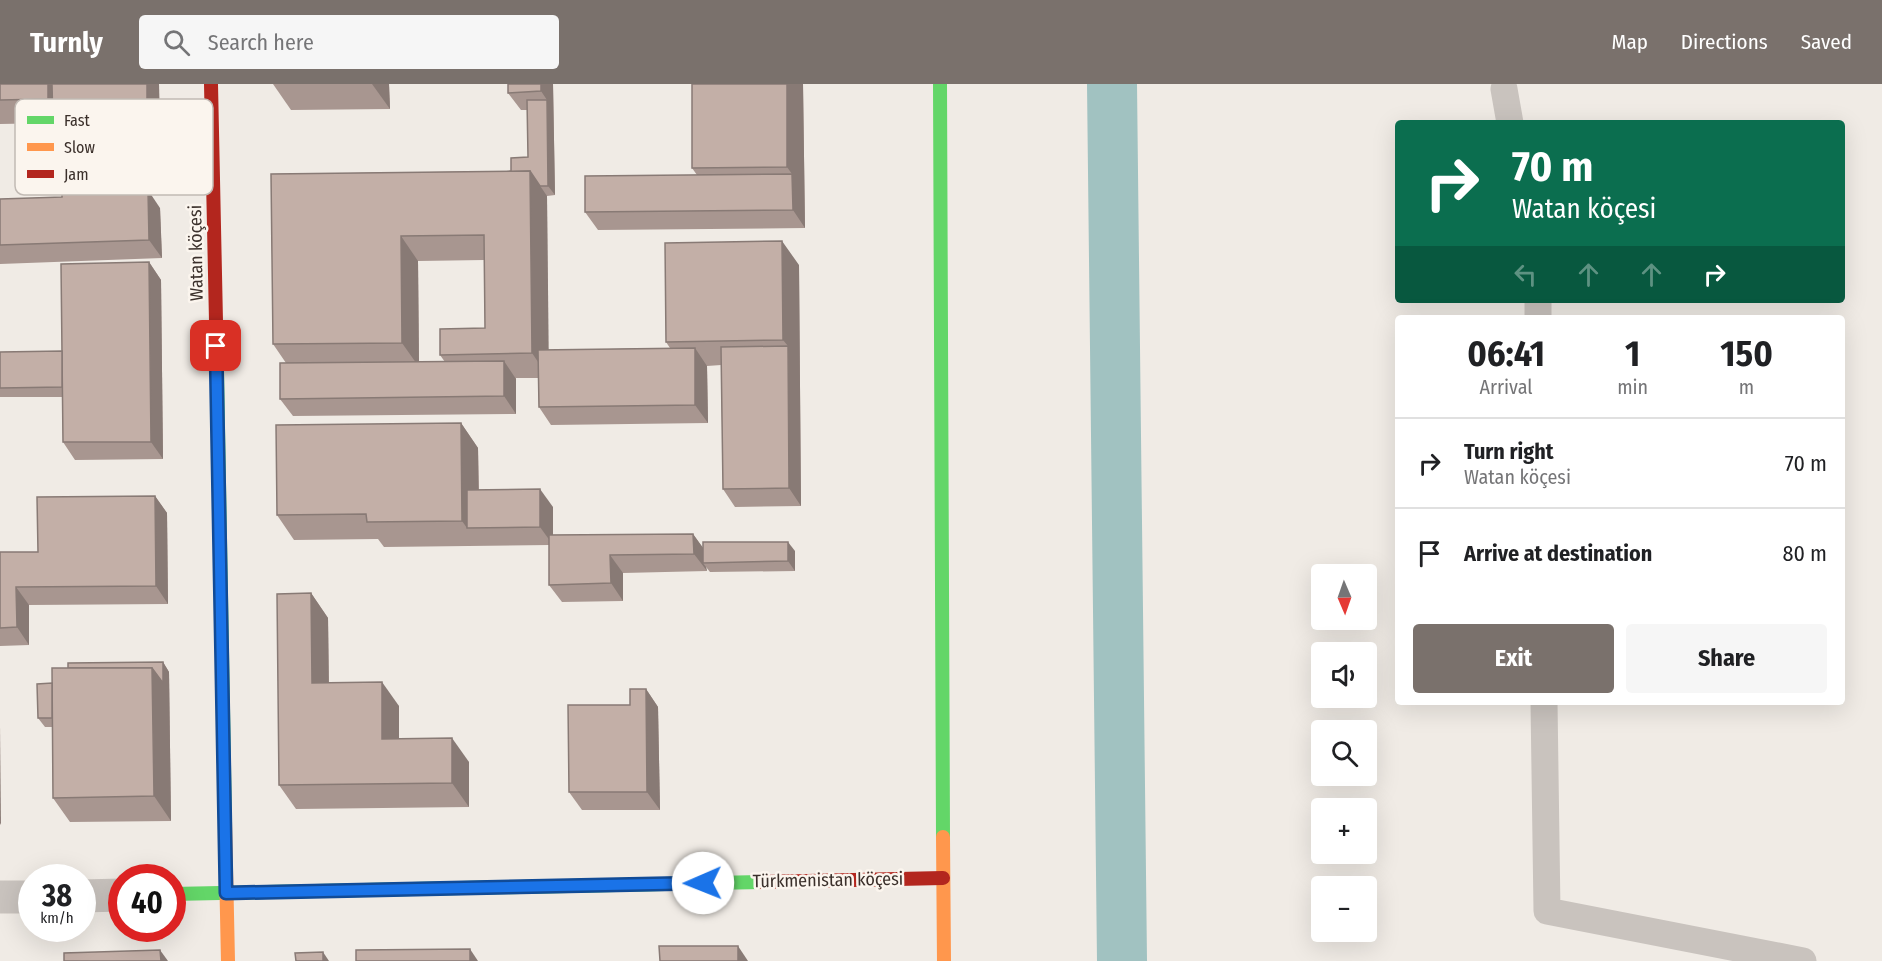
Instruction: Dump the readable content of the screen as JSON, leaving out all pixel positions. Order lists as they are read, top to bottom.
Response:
{
  "streets": {
    "street": ["Watan köçesi", "Türkmenistan köçesi"]
  },
  "crossings": [
    ["Watan köçesi", "Türkmenistan köçesi"]
  ],
  "legend": ["Fast", "Slow", "Jam"],
  "north": "bottom",
  "page": {
    "header": "Turnly",
    "search": "Search here",
    "nav": ["Map", "Directions", "Saved"],
    "turn": ["70 m", "Watan köçesi"],
    "eta": [
      "06:41",
      "Arrival",
      "1",
      "min",
      "150",
      "m"
    ],
    "list": [
      {
        "name": "Turn right",
        "note": "Watan köçesi",
        "value": "70 m"
      },
      {
        "name": "Arrive at destination",
        "value": "80 m"
      }
    ],
    "map_buttons": ["+", "−"],
    "buttons": ["Exit", "Share"],
    "speed": "38 km/h",
    "limit": "40"
  }
}
